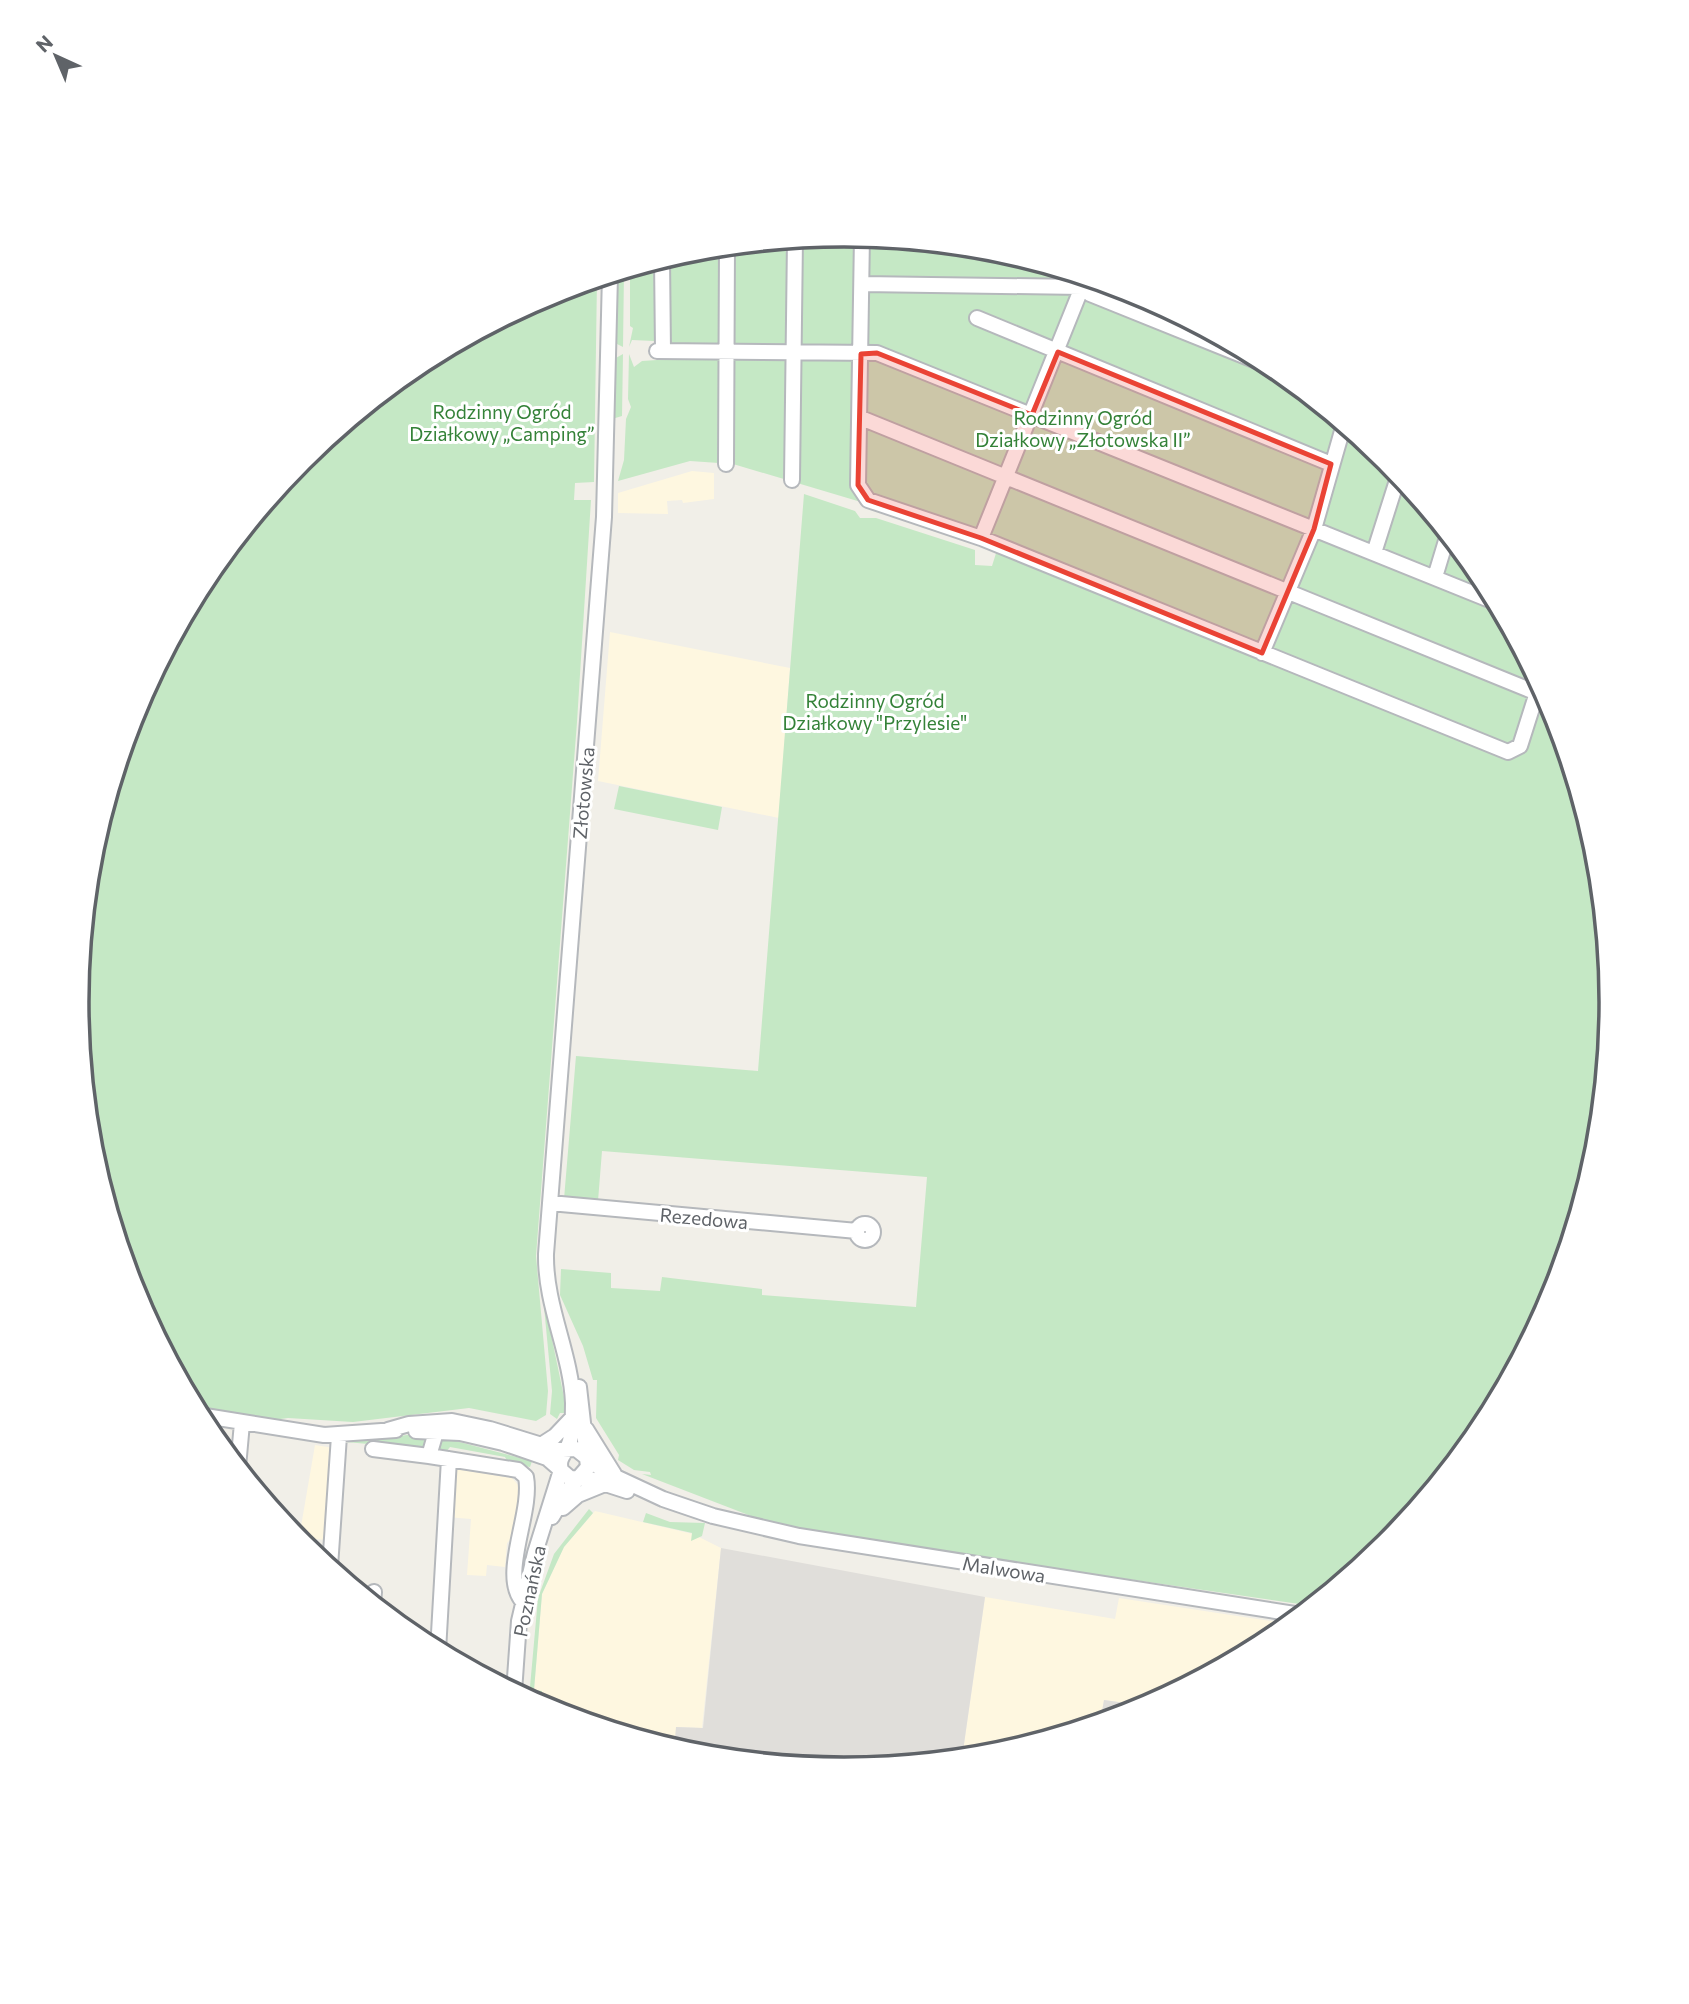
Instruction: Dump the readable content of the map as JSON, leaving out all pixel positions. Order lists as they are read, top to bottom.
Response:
{
  "streets": {
    "street": [
      "Złotowska",
      "Rezedowa",
      "Malwowa",
      "Poznańska"
    ]
  },
  "crossings": [
    ["Złotowska", "Rezedowa"],
    ["Złotowska", "Malwowa"],
    ["Złotowska", "Poznańska"],
    ["Malwowa", "Poznańska"]
  ],
  "parks": ["Rodzinny Ogród Działkowy „Camping”", "Rodzinny Ogród Działkowy „Złotowska II”", "Rodzinny Ogród Działkowy \"Przylesie\""],
  "north": "top left"
}
